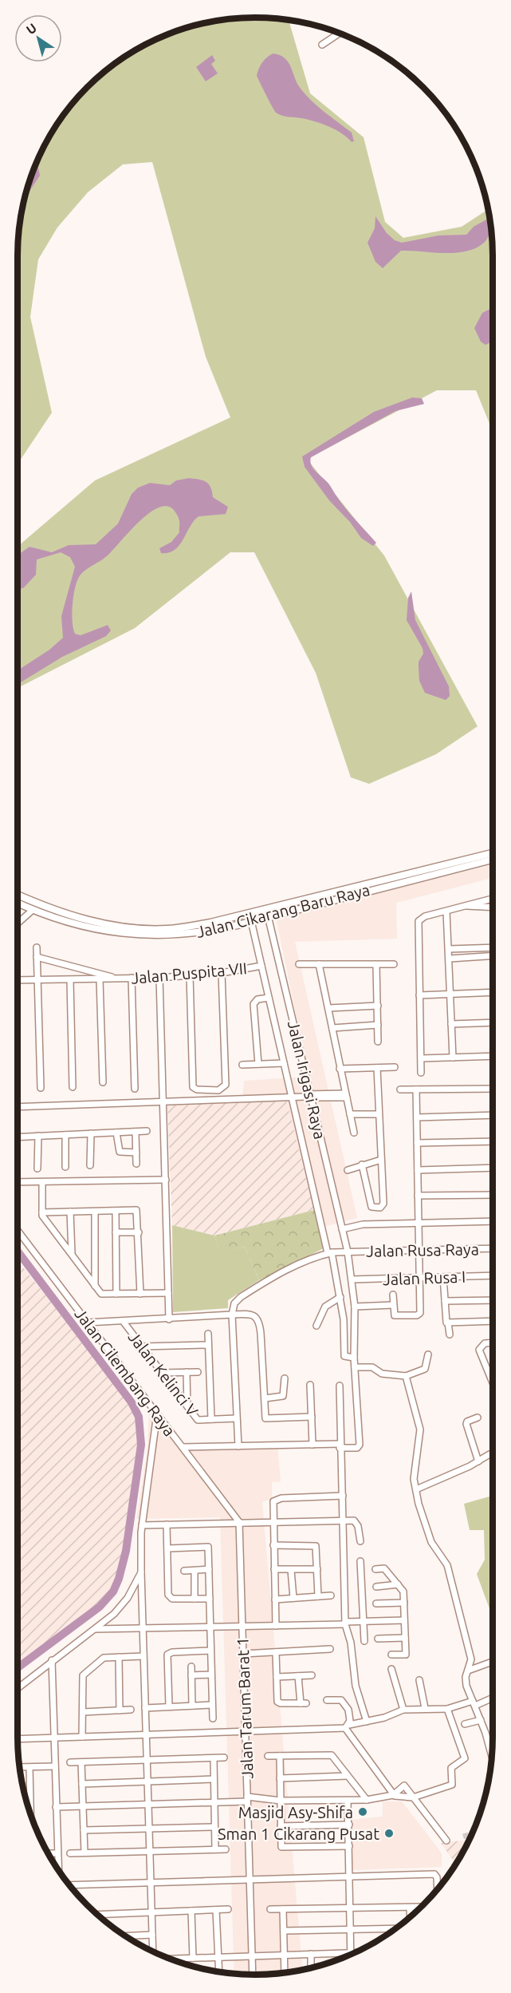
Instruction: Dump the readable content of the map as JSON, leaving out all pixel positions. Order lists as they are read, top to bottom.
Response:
{
  "streets": {
    "main road": ["Jalan Cikarang Baru Raya"],
    "street": [
      "Jalan Puspita VII",
      "Jalan Irigasi Raya",
      "Jalan Rusa Raya",
      "Jalan Rusa I",
      "Jalan Cilembang Raya",
      "Jalan Kelinci V",
      "Jalan Tarum Barat 1"
    ]
  },
  "crossings": [
    ["Jalan Cikarang Baru Raya", "Jalan Irigasi Raya"],
    ["Jalan Puspita VII", "Jalan Irigasi Raya"],
    ["Jalan Irigasi Raya", "Jalan Rusa Raya"],
    ["Jalan Irigasi Raya", "Jalan Rusa I"],
    ["Jalan Cilembang Raya", "Jalan Tarum Barat 1"]
  ],
  "places": ["Masjid Asy-Shifa", "Sman 1 Cikarang Pusat"],
  "north": "top left"
}
